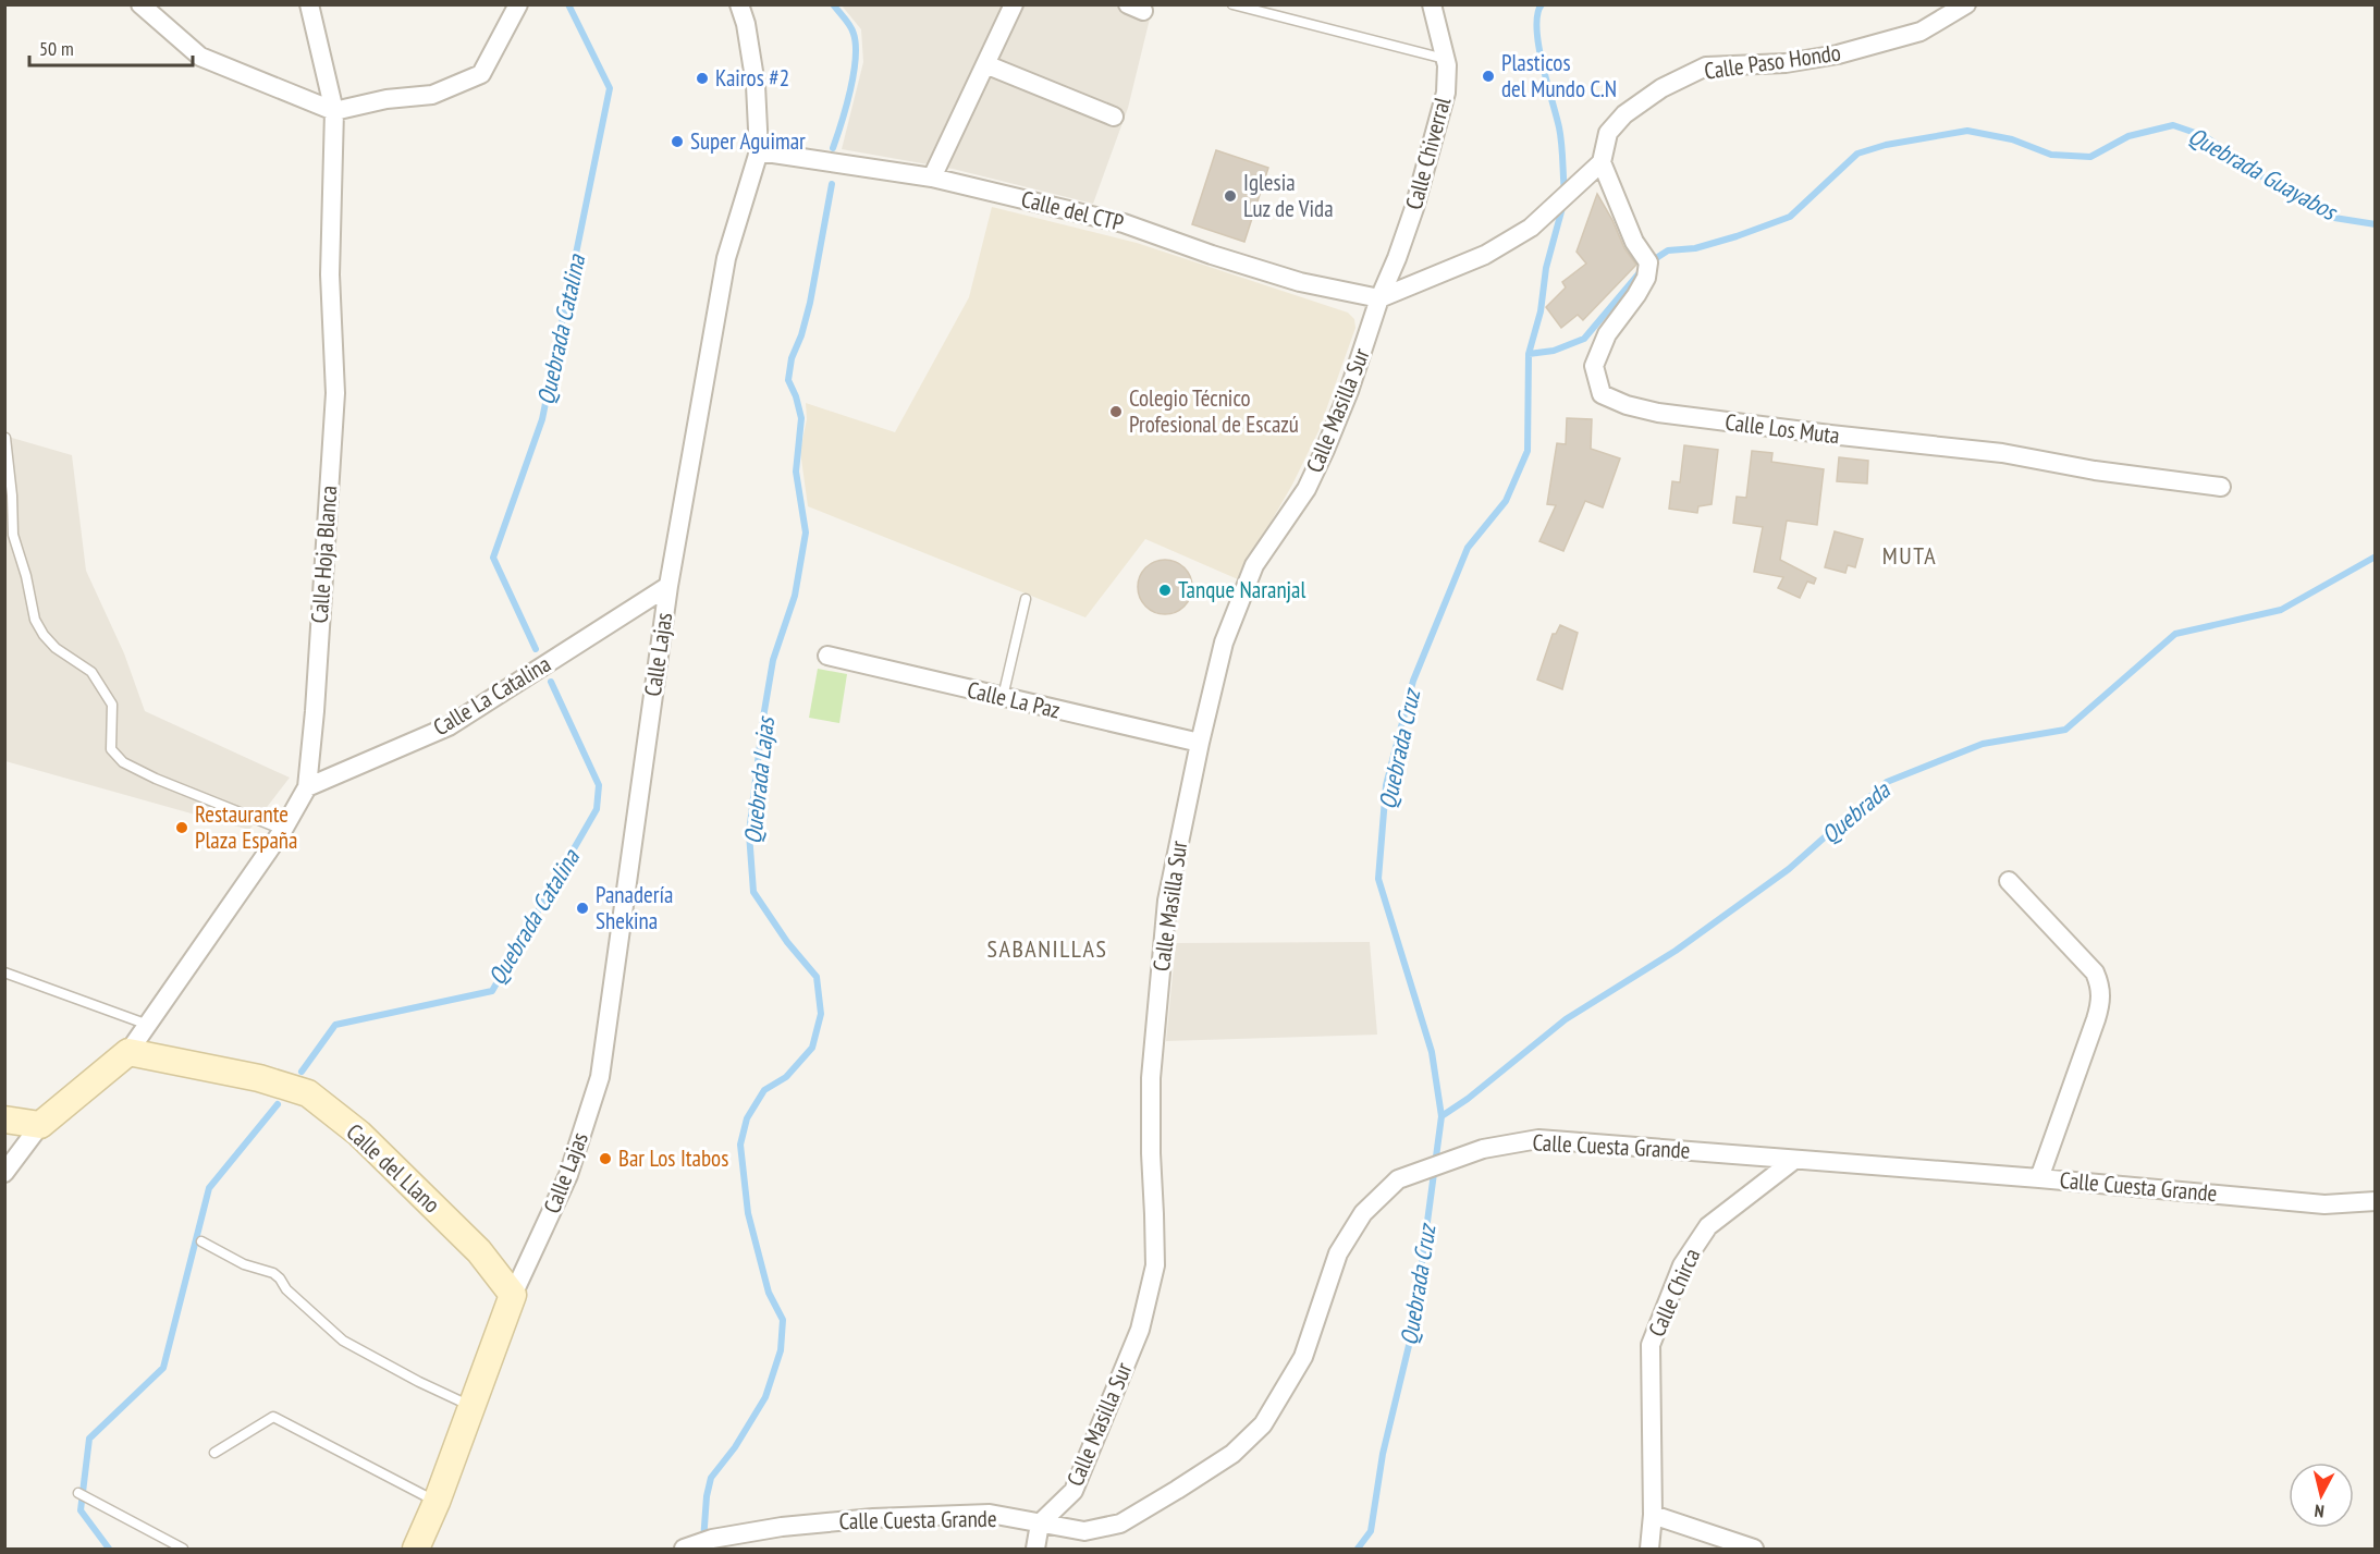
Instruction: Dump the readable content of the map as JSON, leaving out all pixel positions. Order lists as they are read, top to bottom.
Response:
{
  "streets": {
    "main road": ["Calle del Llano"],
    "street": [
      "Calle Paso Hondo",
      "Calle Chiverral",
      "Calle del CTP",
      "Calle Masilla Sur",
      "Calle Los Muta",
      "Calle Hoja Blanca",
      "Calle Lajas",
      "Calle La Catalina",
      "Calle La Paz",
      "Calle Cuesta Grande",
      "Calle Chirca"
    ]
  },
  "crossings": [
    ["Calle Paso Hondo", "Calle Los Muta"],
    ["Calle Chiverral", "Calle del CTP"],
    ["Calle Chiverral", "Calle Masilla Sur"],
    ["Calle del CTP", "Calle Masilla Sur"],
    ["Calle del CTP", "Calle Lajas"],
    ["Calle Masilla Sur", "Calle La Paz"],
    ["Calle Masilla Sur", "Calle Cuesta Grande"],
    ["Calle Hoja Blanca", "Calle La Catalina"],
    ["Calle Hoja Blanca", "Calle del Llano"],
    ["Calle Lajas", "Calle La Catalina"],
    ["Calle Lajas", "Calle del Llano"],
    ["Calle Cuesta Grande", "Calle Chirca"]
  ],
  "districts": ["MUTA", "SABANILLAS"],
  "water": [
    "Quebrada Guayabos",
    "Quebrada Catalina",
    "Quebrada Cruz",
    "Quebrada Lajas",
    "Quebrada"
  ],
  "places": [
    "Plasticos del Mundo C.N",
    "Kairos #2",
    "Super Aguimar",
    "Iglesia Luz de Vida",
    "Colegio Técnico Profesional de Escazú",
    "Tanque Naranjal",
    "Restaurante Plaza España",
    "Panadería Shekina",
    "Bar Los Itabos"
  ],
  "scale_bar": "50 m",
  "north": "bottom"
}
